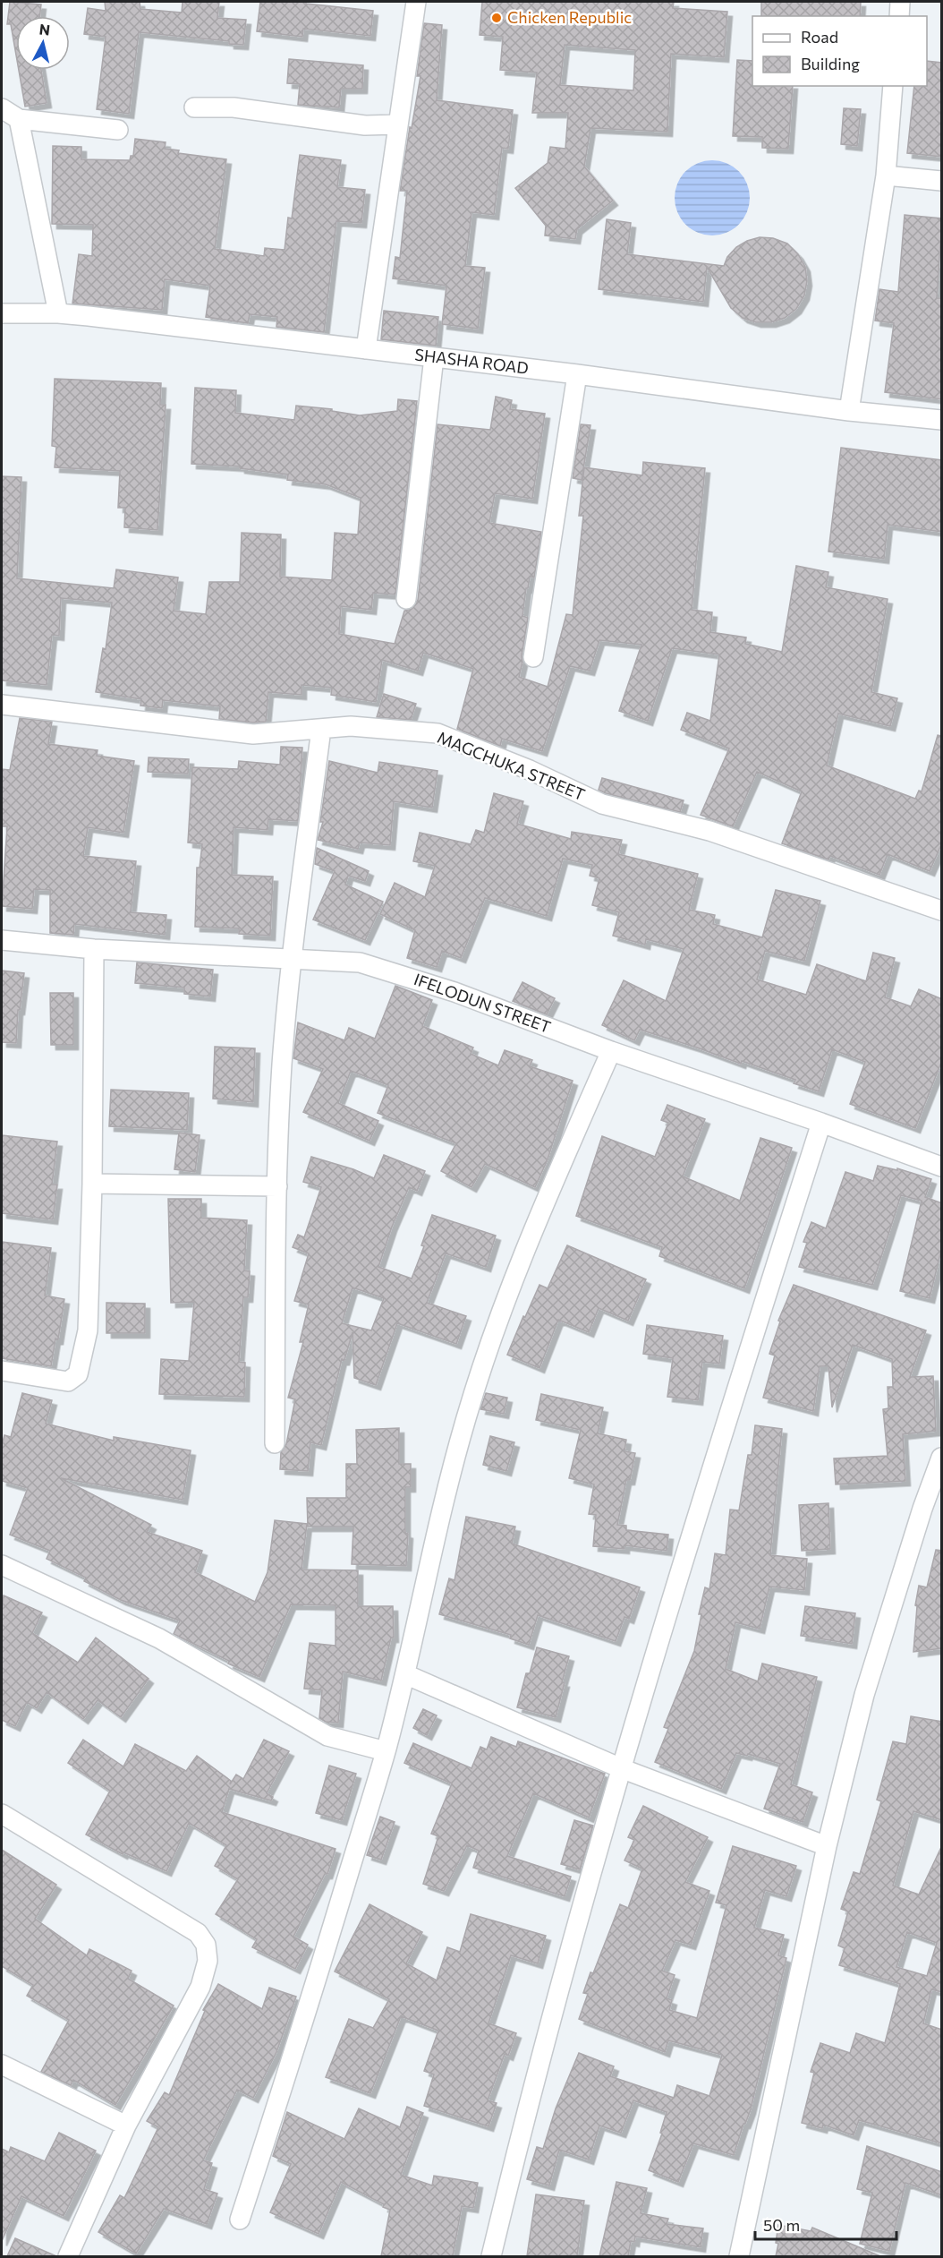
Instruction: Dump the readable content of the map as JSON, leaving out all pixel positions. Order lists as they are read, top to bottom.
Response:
{
  "streets": {
    "street": ["SHASHA ROAD", "MAGCHUKA STREET", "IFELODUN STREET"]
  },
  "places": ["Chicken Republic"],
  "legend": ["Road", "Building"],
  "scale_bar": "50 m",
  "north": "top"
}
